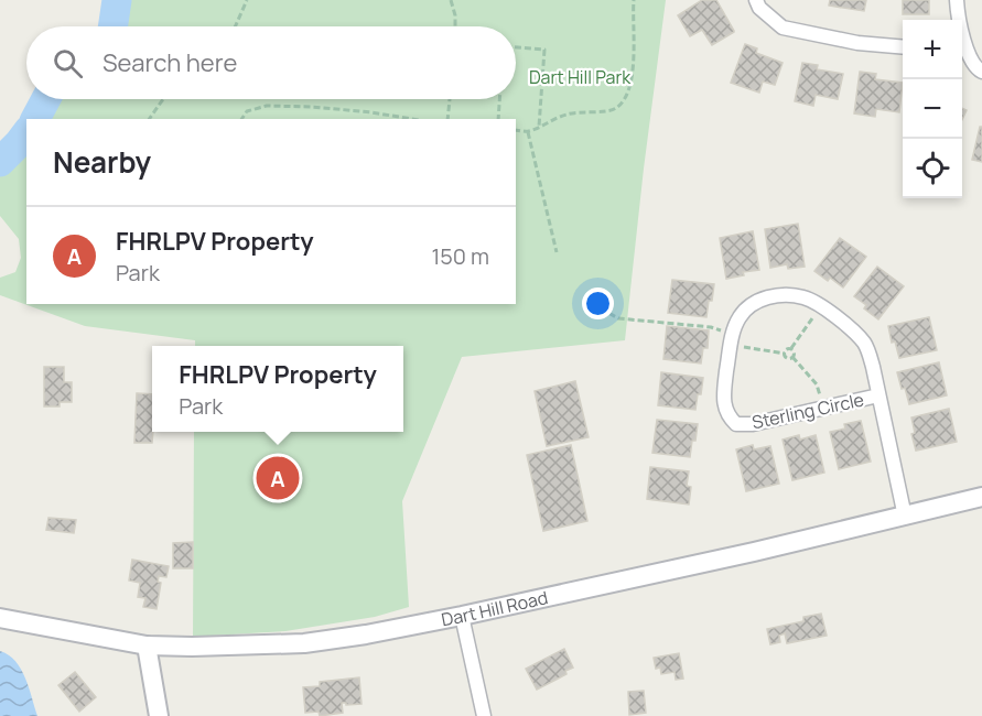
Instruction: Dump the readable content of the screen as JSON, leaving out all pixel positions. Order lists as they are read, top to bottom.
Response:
{
  "streets": {
    "main road": ["Dart Hill Road"],
    "street": ["Sterling Circle"]
  },
  "crossings": [
    ["Sterling Circle", "Dart Hill Road"]
  ],
  "parks": ["Dart Hill Park"],
  "page": {
    "map_buttons": ["+", "−"],
    "search": "Search here",
    "heading": "Nearby",
    "list": [
      {
        "mark": "A",
        "name": "FHRLPV Property",
        "note": "Park",
        "value": "150 m"
      }
    ],
    "popup": ["FHRLPV Property", "Park"],
    "pins": "A"
  }
}
